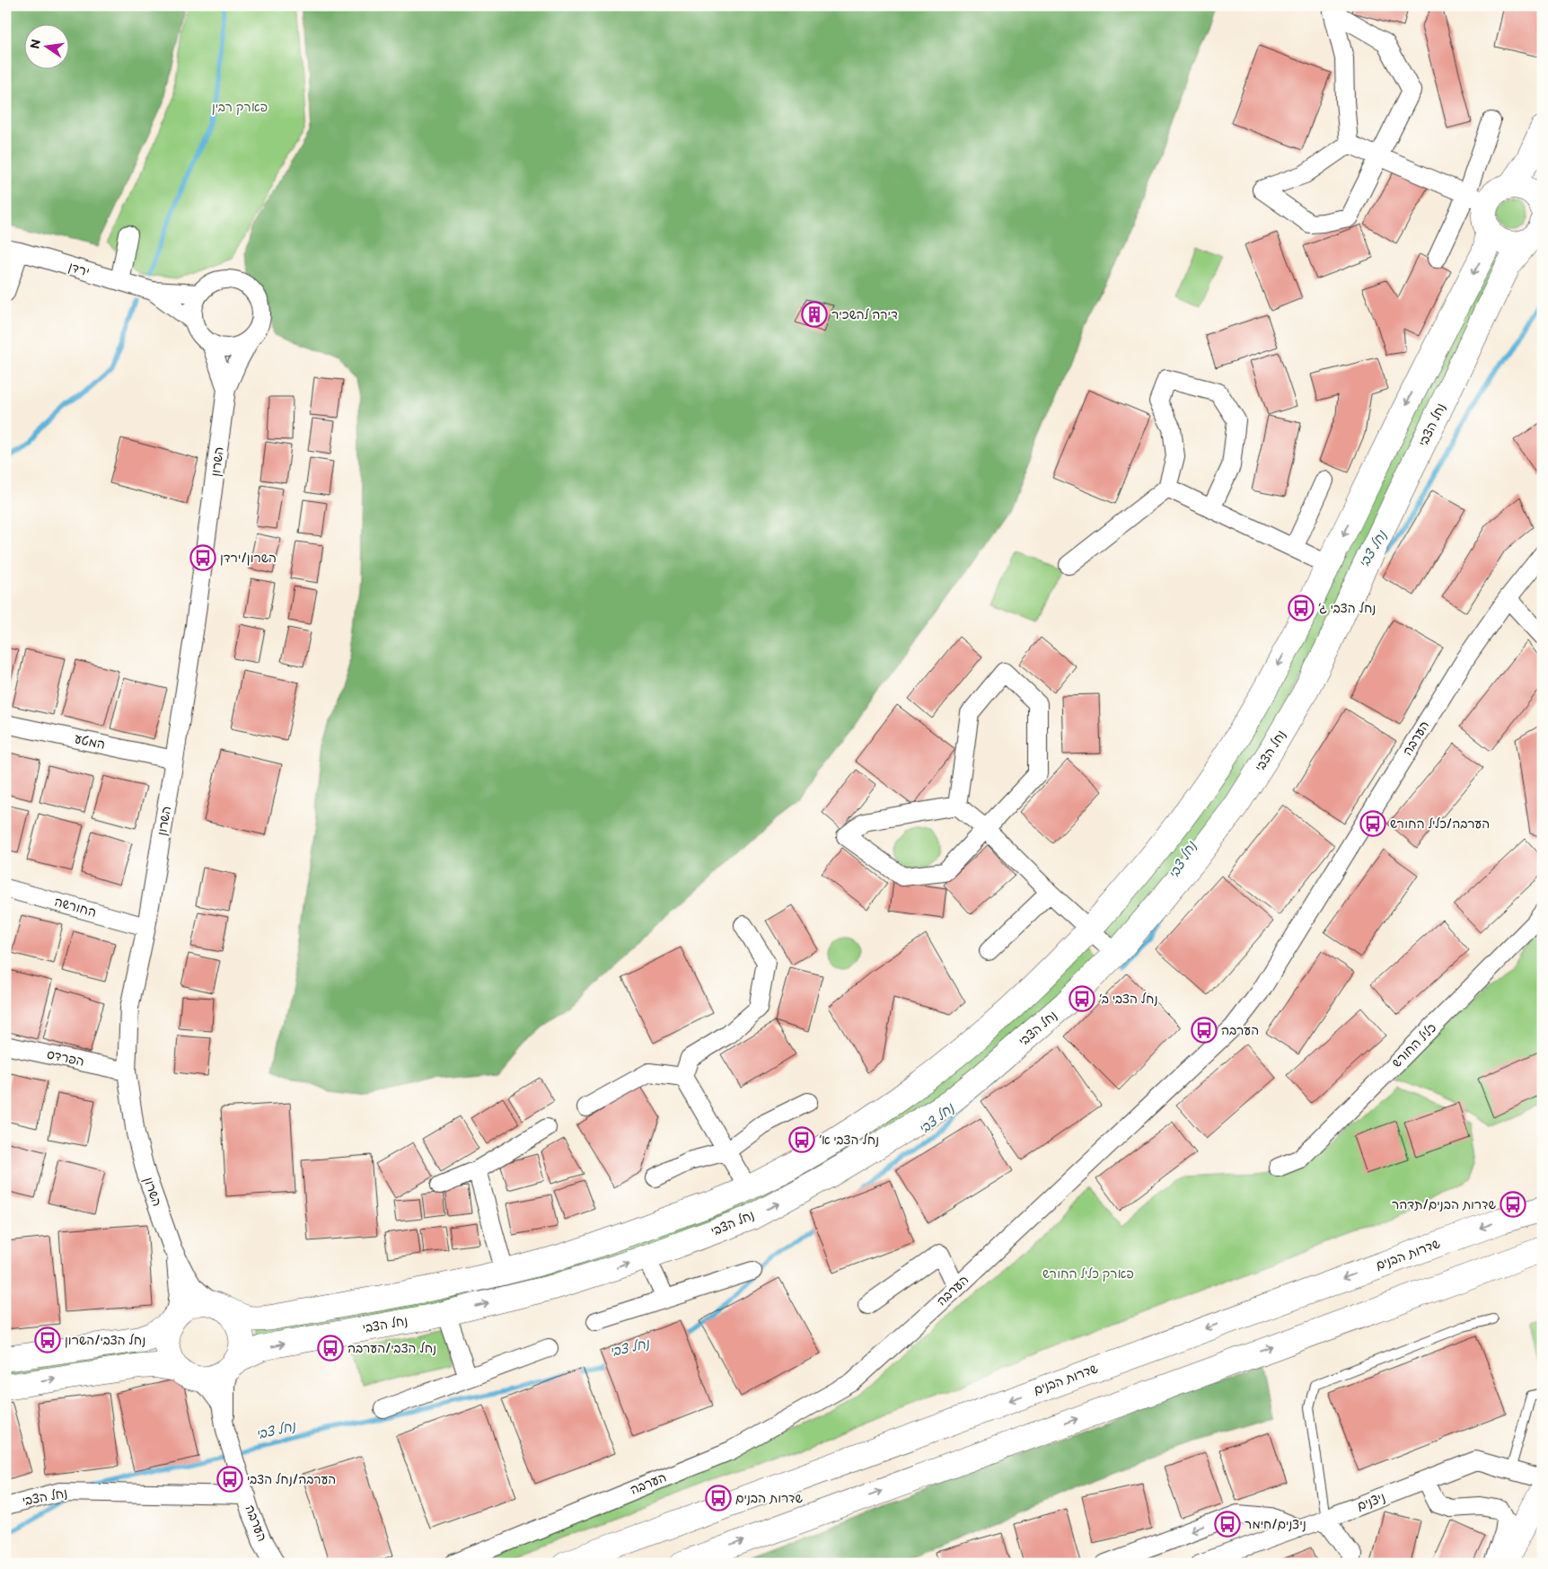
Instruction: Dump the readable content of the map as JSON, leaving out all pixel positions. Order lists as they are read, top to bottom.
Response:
{
  "streets": {
    "street": [
      "ירדן",
      "נחל הצבי",
      "השרון",
      "הערבה",
      "המטע",
      "החורשה",
      "כליל החורש",
      "הפרדס",
      "שדרות הבנים",
      "ניצנים"
    ]
  },
  "crossings": [
    ["ירדן", "השרון"],
    ["נחל הצבי", "השרון"],
    ["נחל הצבי", "הערבה"],
    ["השרון", "הערבה"],
    ["השרון", "המטע"],
    ["השרון", "החורשה"],
    ["השרון", "הפרדס"]
  ],
  "water": ["נחל צבי"],
  "parks": ["פארק רבין", "פארק כליל החורש"],
  "places": {
    "building": ["דירה להשכיר"],
    "bus stop": [
      "השרון/ירדן",
      "נחל הצבי ג׳",
      "הערבה/כליל החורש",
      "נחל הצבי ב׳",
      "הערבה",
      "נחל הצבי א׳",
      "שדרות הבנים/תדהר",
      "נחל הצבי/השרון",
      "נחל הצבי/הערבה",
      "הערבה/נחל הצבי",
      "שדרות הבנים",
      "ניצנים/חימר"
    ]
  },
  "north": "left"
}
